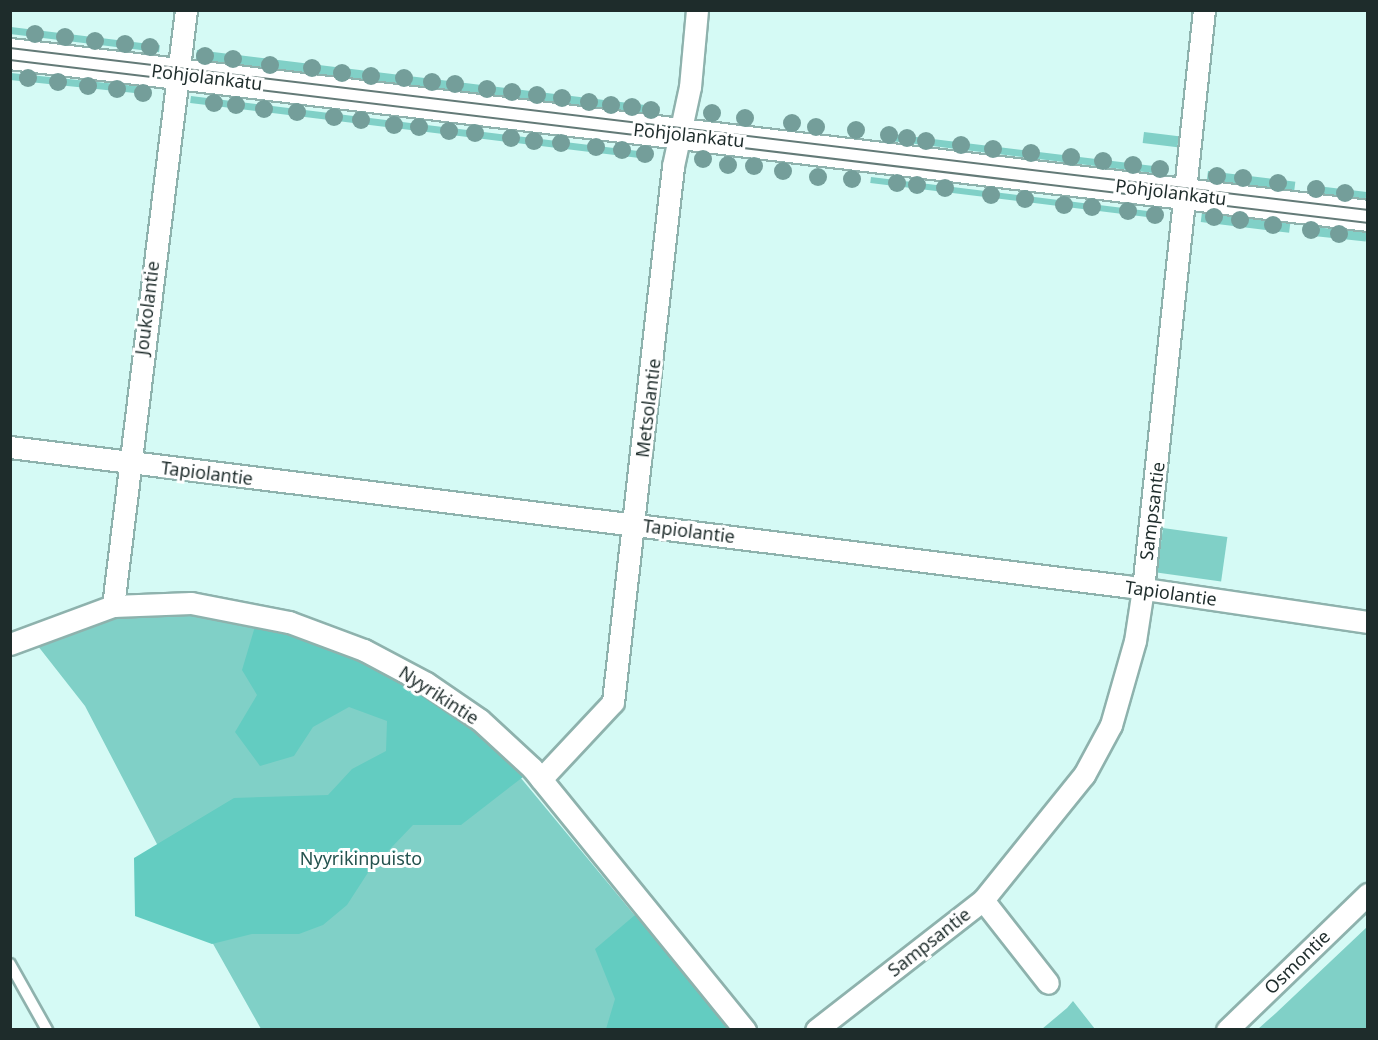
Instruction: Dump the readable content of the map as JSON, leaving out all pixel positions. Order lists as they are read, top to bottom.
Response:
{
  "streets": {
    "street": [
      "Pohjolankatu",
      "Joukolantie",
      "Metsolantie",
      "Tapiolantie",
      "Sampsantie",
      "Nyyrikintie",
      "Osmontie"
    ]
  },
  "crossings": [
    ["Pohjolankatu", "Joukolantie"],
    ["Pohjolankatu", "Metsolantie"],
    ["Pohjolankatu", "Sampsantie"],
    ["Joukolantie", "Tapiolantie"],
    ["Joukolantie", "Nyyrikintie"],
    ["Metsolantie", "Tapiolantie"],
    ["Metsolantie", "Nyyrikintie"],
    ["Tapiolantie", "Sampsantie"]
  ],
  "parks": ["Nyyrikinpuisto"]
}
